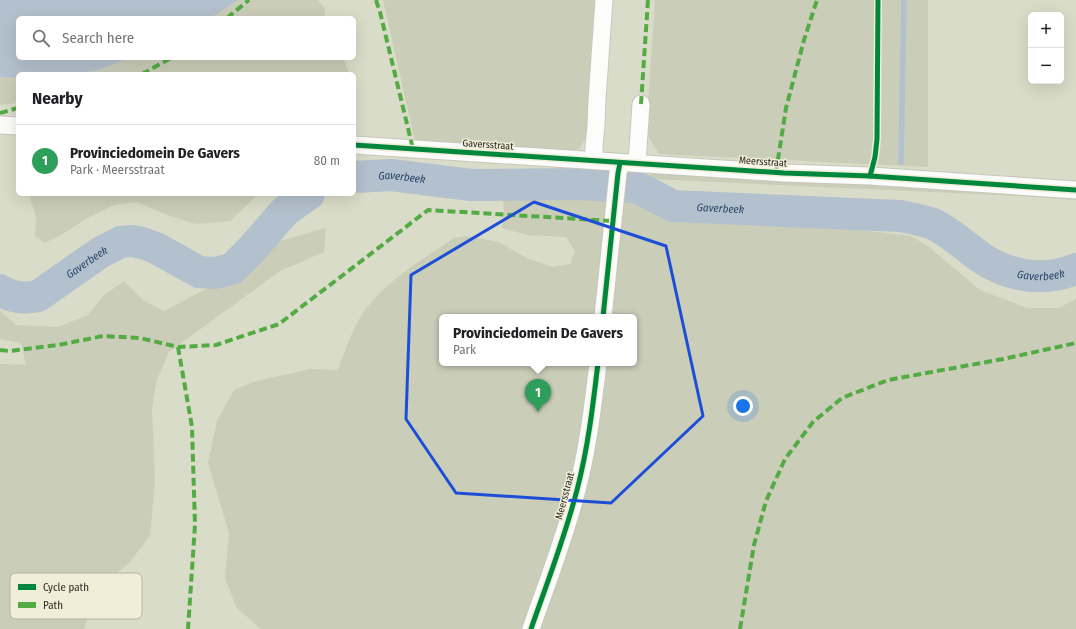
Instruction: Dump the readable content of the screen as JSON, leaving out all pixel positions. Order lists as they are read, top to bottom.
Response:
{
  "streets": {
    "street": ["Gaversstraat", "Meersstraat"]
  },
  "crossings": [
    ["Gaversstraat", "Meersstraat"]
  ],
  "water": ["Gaverbeek"],
  "legend": ["Cycle path", "Path"],
  "page": {
    "map_buttons": ["+", "−"],
    "search": "Search here",
    "heading": "Nearby",
    "list": [
      {
        "mark": "1",
        "name": "Provinciedomein De Gavers",
        "note": "Park · Meersstraat",
        "value": "80 m"
      }
    ],
    "popup": ["Provinciedomein De Gavers", "Park"],
    "pins": "1"
  }
}
